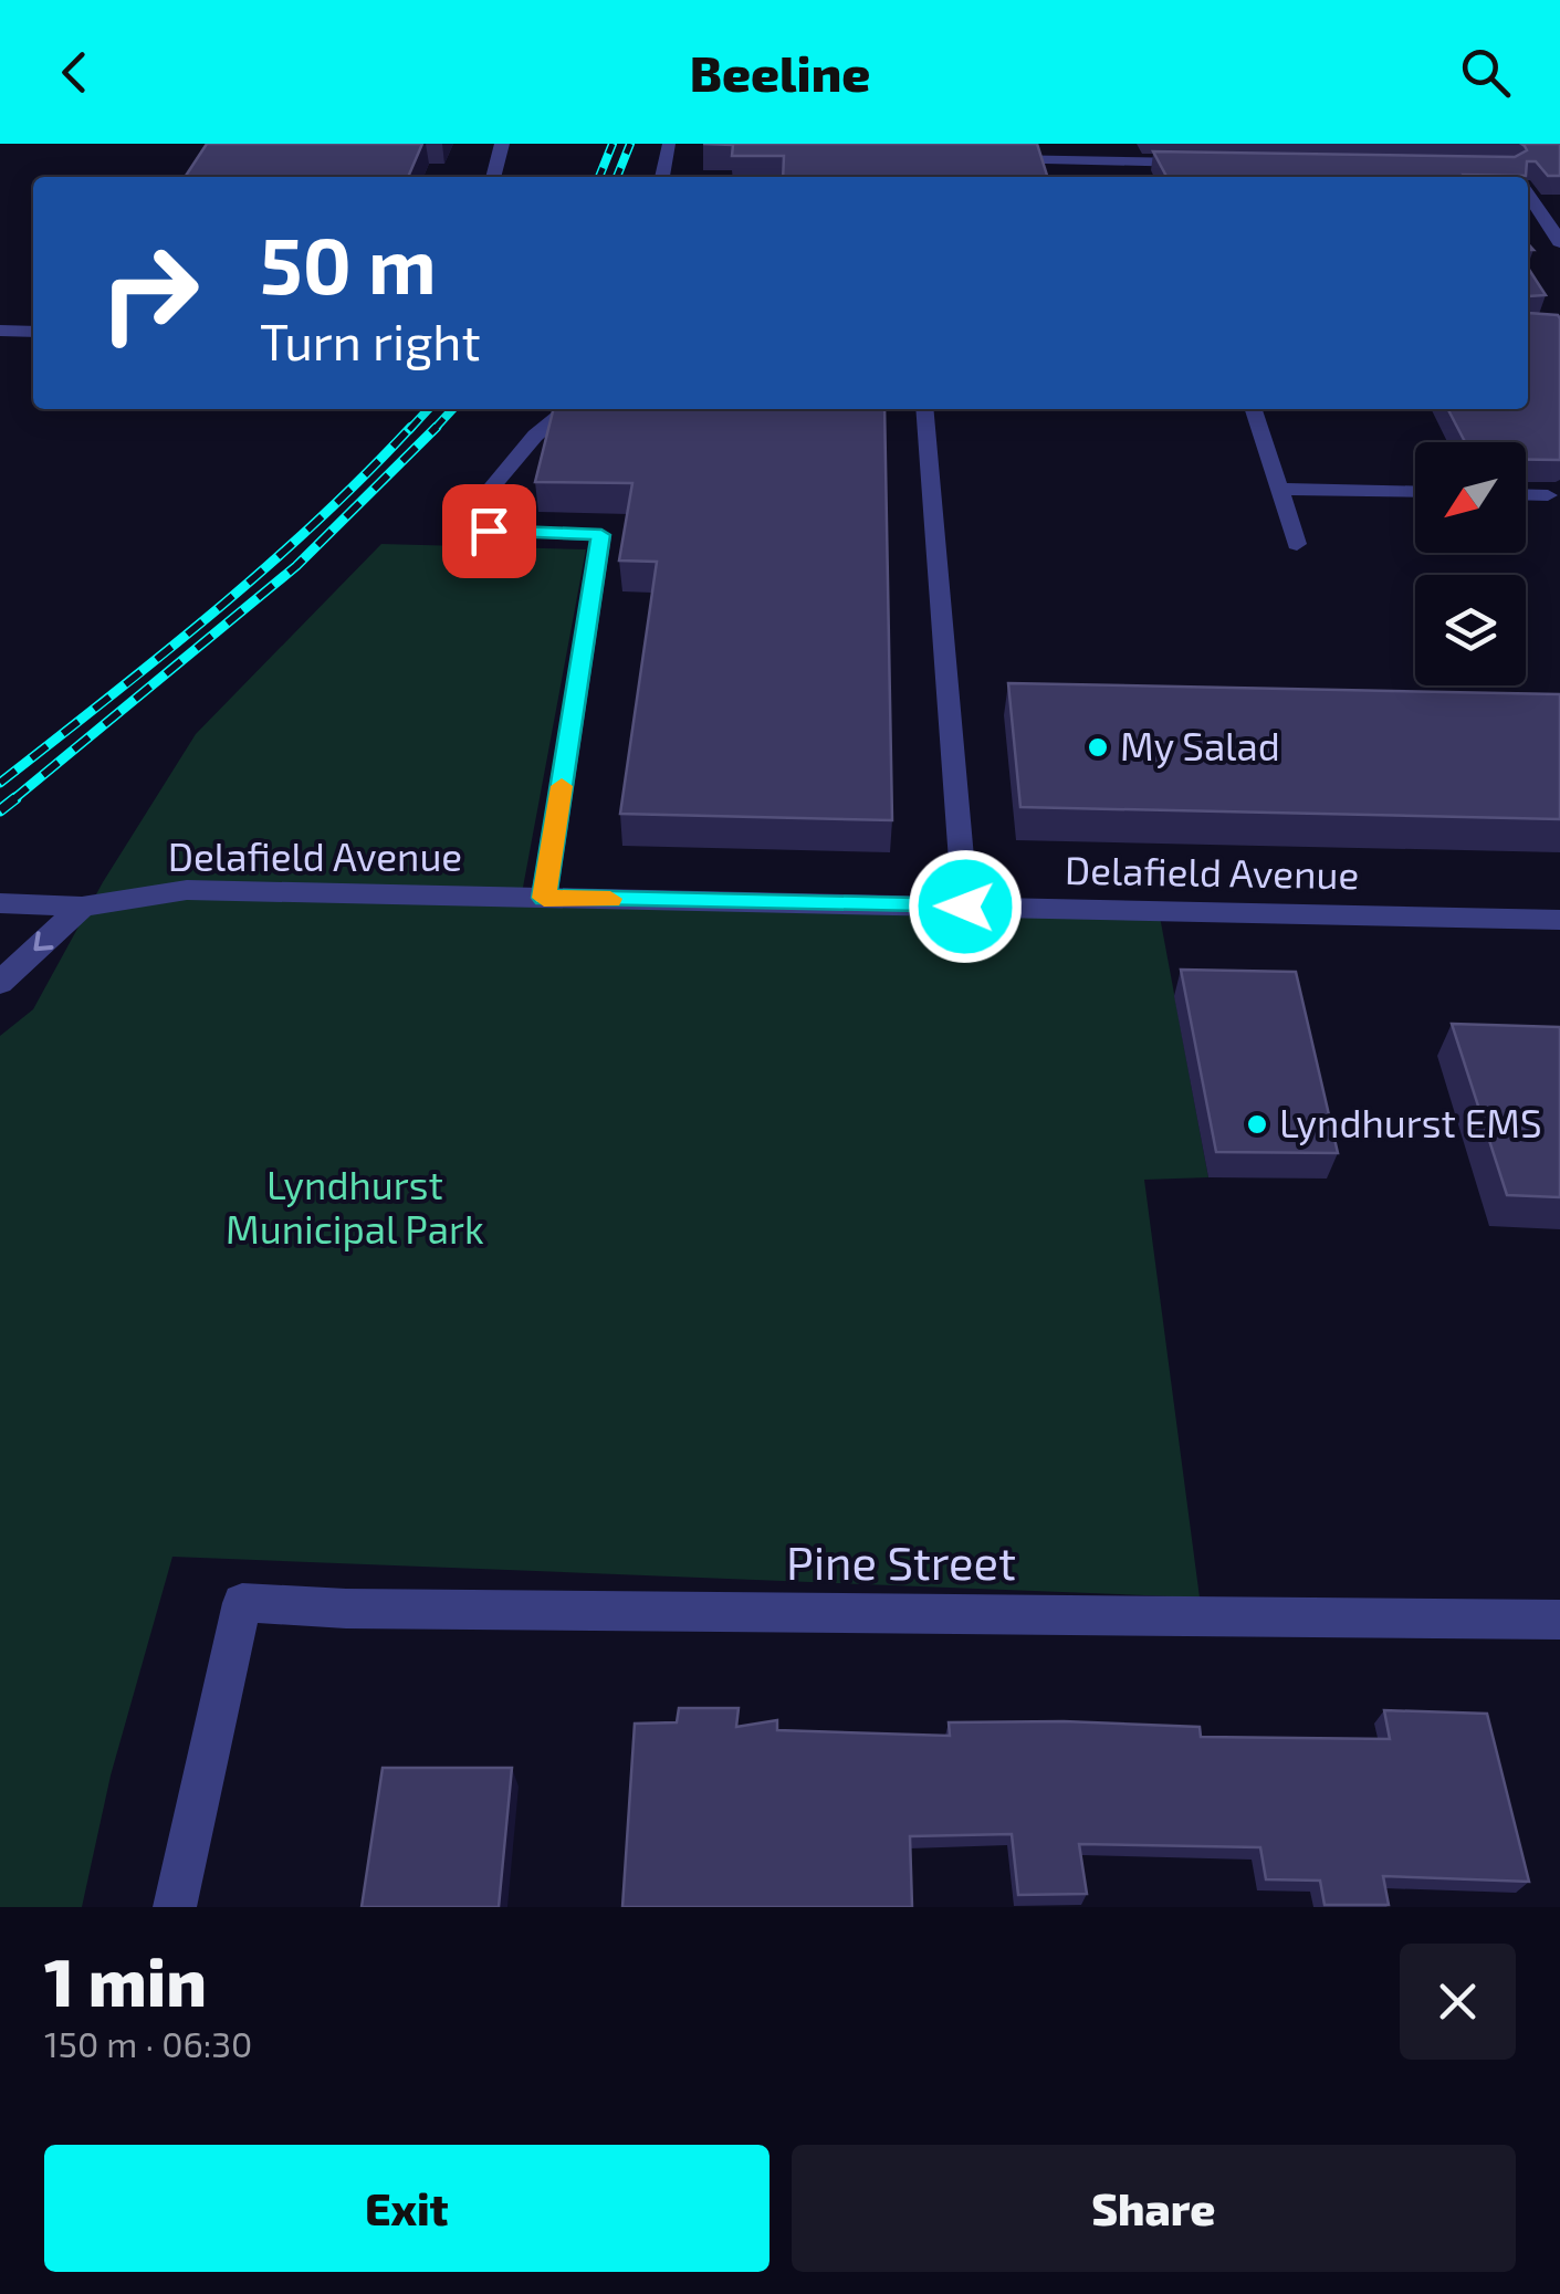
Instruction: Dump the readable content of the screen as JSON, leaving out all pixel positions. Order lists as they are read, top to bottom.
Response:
{
  "streets": {
    "street": ["Delafield Avenue", "Pine Street"]
  },
  "parks": ["Lyndhurst Municipal Park"],
  "places": ["My Salad", "Lyndhurst EMS"],
  "north": "bottom left",
  "page": {
    "header": "Beeline",
    "turn": ["50 m", "Turn right"],
    "heading": ["1 min", "150 m · 06:30"],
    "buttons": ["Exit", "Share"]
  }
}
